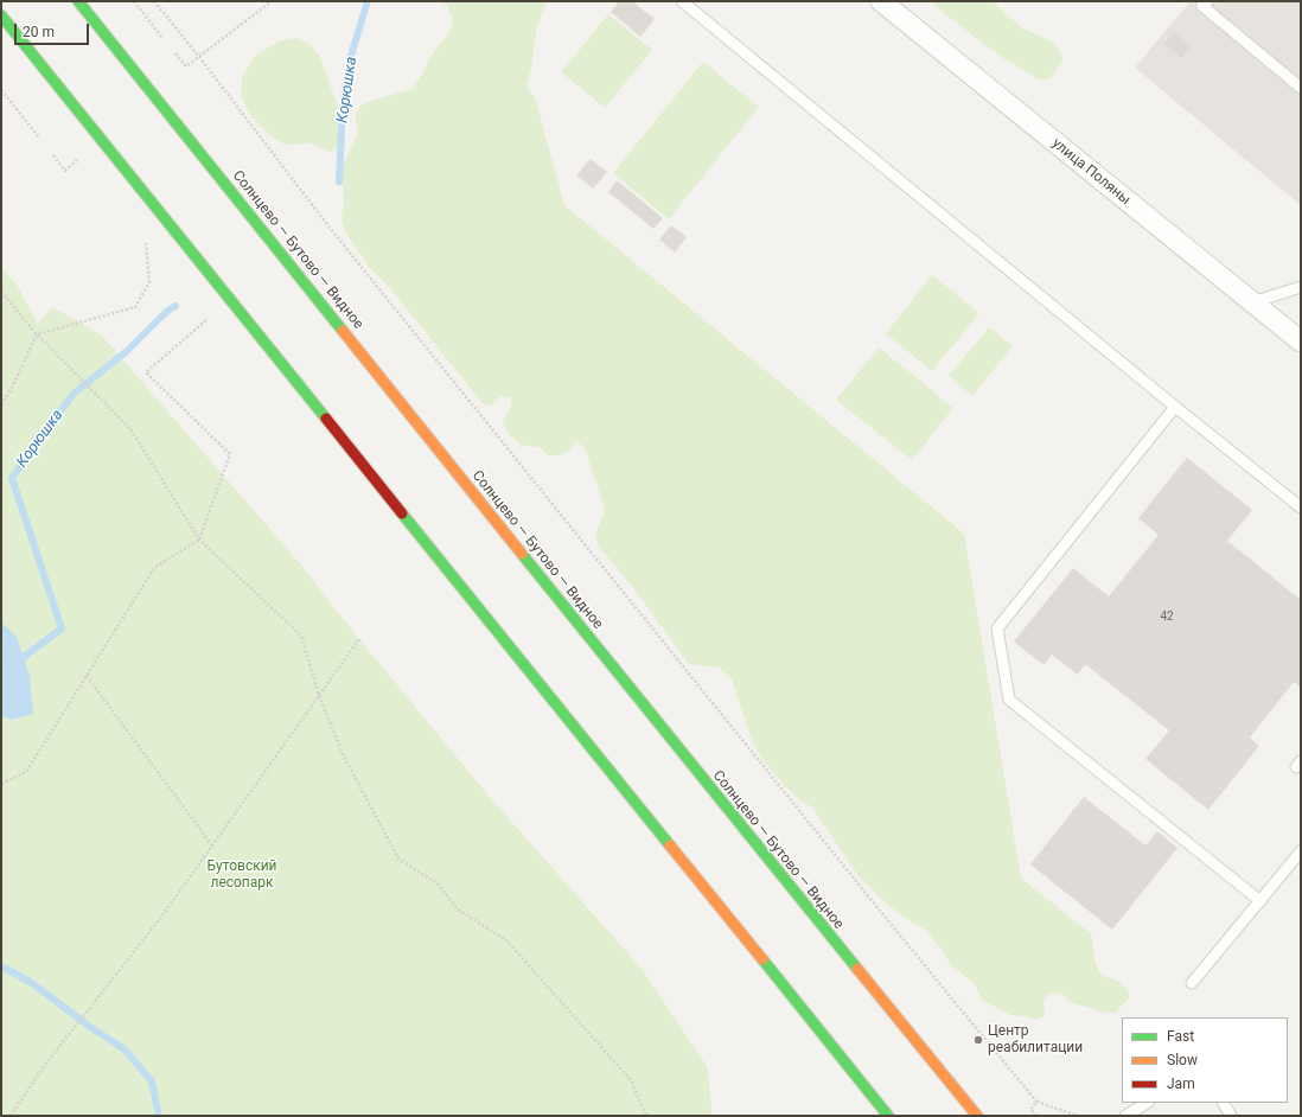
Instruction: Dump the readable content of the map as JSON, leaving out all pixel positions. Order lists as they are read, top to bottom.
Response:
{
  "streets": {
    "main road": ["Солнцево — Бутово — Видное"],
    "street": ["улица Поляны"]
  },
  "water": ["Корюшка"],
  "parks": ["Бутовский лесопарк"],
  "places": ["Центр реабилитации"],
  "house_numbers": ["42"],
  "legend": ["Fast", "Slow", "Jam"],
  "scale_bar": "20 m"
}
